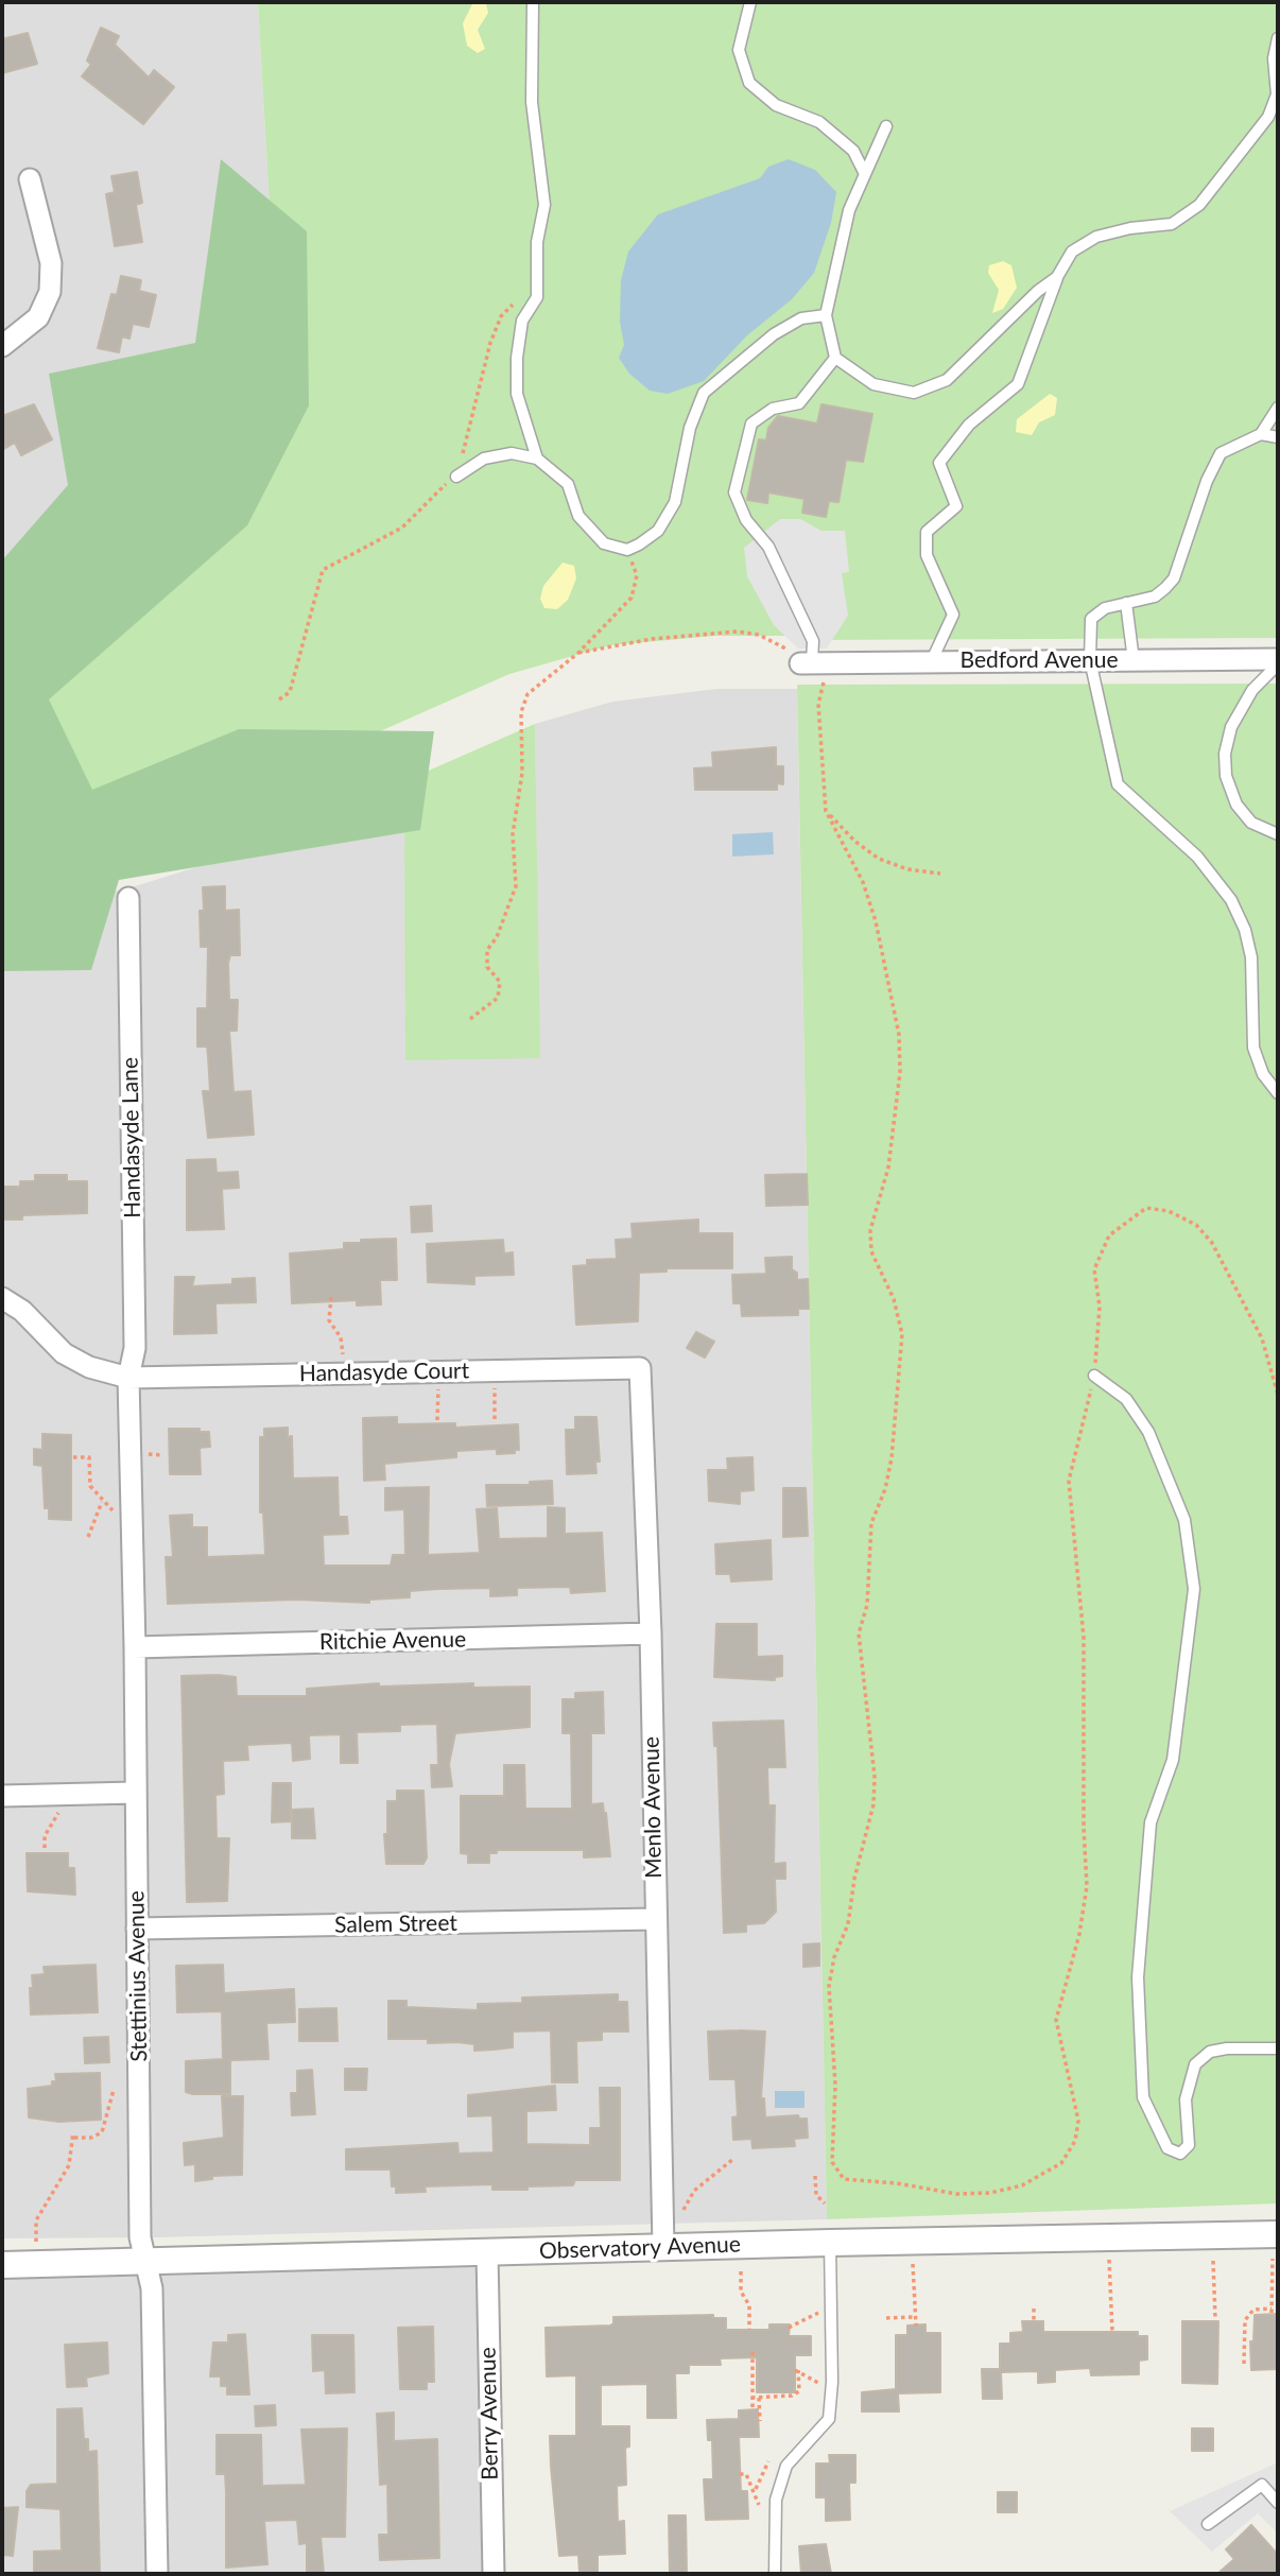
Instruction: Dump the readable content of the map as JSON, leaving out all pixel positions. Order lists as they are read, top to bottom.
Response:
{
  "streets": {
    "street": [
      "Bedford Avenue",
      "Handasyde Lane",
      "Handasyde Court",
      "Ritchie Avenue",
      "Menlo Avenue",
      "Salem Street",
      "Stettinius Avenue",
      "Observatory Avenue",
      "Berry Avenue"
    ]
  },
  "crossings": [
    ["Handasyde Lane", "Handasyde Court"],
    ["Handasyde Lane", "Stettinius Avenue"],
    ["Handasyde Court", "Menlo Avenue"],
    ["Handasyde Court", "Stettinius Avenue"],
    ["Ritchie Avenue", "Menlo Avenue"],
    ["Ritchie Avenue", "Stettinius Avenue"],
    ["Menlo Avenue", "Salem Street"],
    ["Menlo Avenue", "Observatory Avenue"],
    ["Salem Street", "Stettinius Avenue"],
    ["Stettinius Avenue", "Observatory Avenue"],
    ["Observatory Avenue", "Berry Avenue"]
  ]
}
